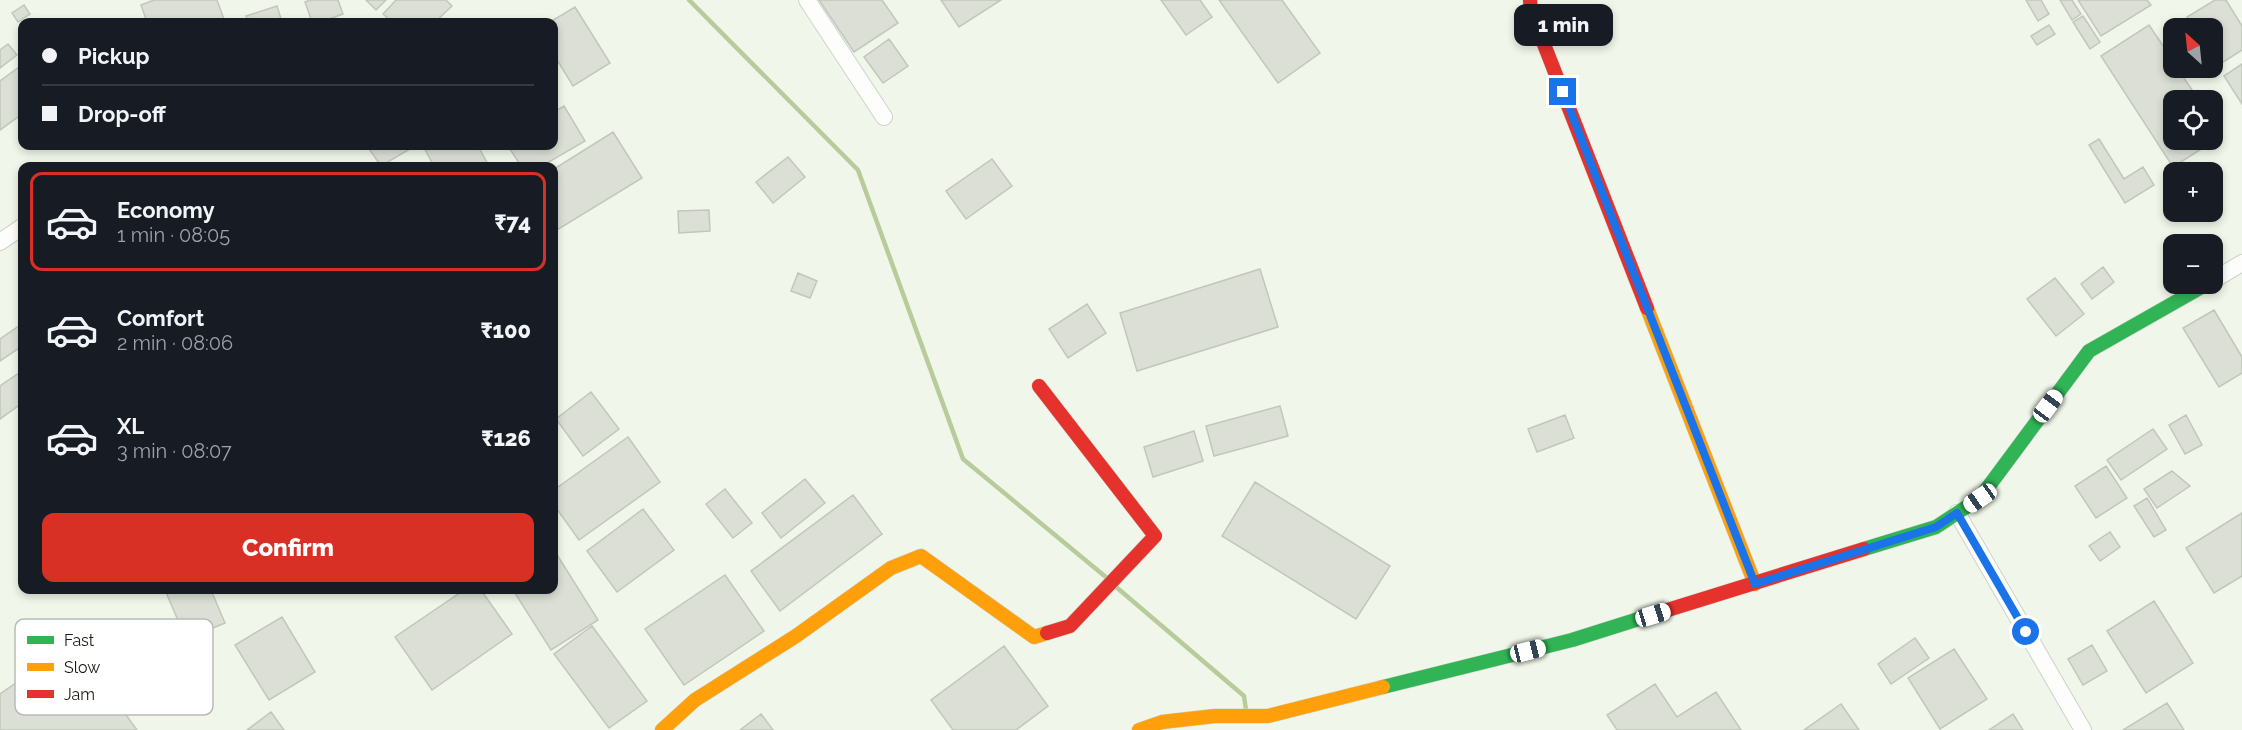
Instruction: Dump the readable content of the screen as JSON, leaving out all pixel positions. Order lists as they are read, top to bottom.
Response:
{
  "legend": ["Fast", "Slow", "Jam"],
  "north": "top left",
  "page": {
    "bubble": "1 min",
    "map_buttons": ["+", "−"],
    "banner": ["Pickup", "Drop-off"],
    "list": [
      {
        "name": "Economy",
        "note": "1 min · 08:05",
        "value": "₹74"
      },
      {
        "name": "Comfort",
        "note": "2 min · 08:06",
        "value": "₹100"
      },
      {
        "name": "XL",
        "note": "3 min · 08:07",
        "value": "₹126"
      }
    ],
    "buttons": "Confirm"
  }
}
